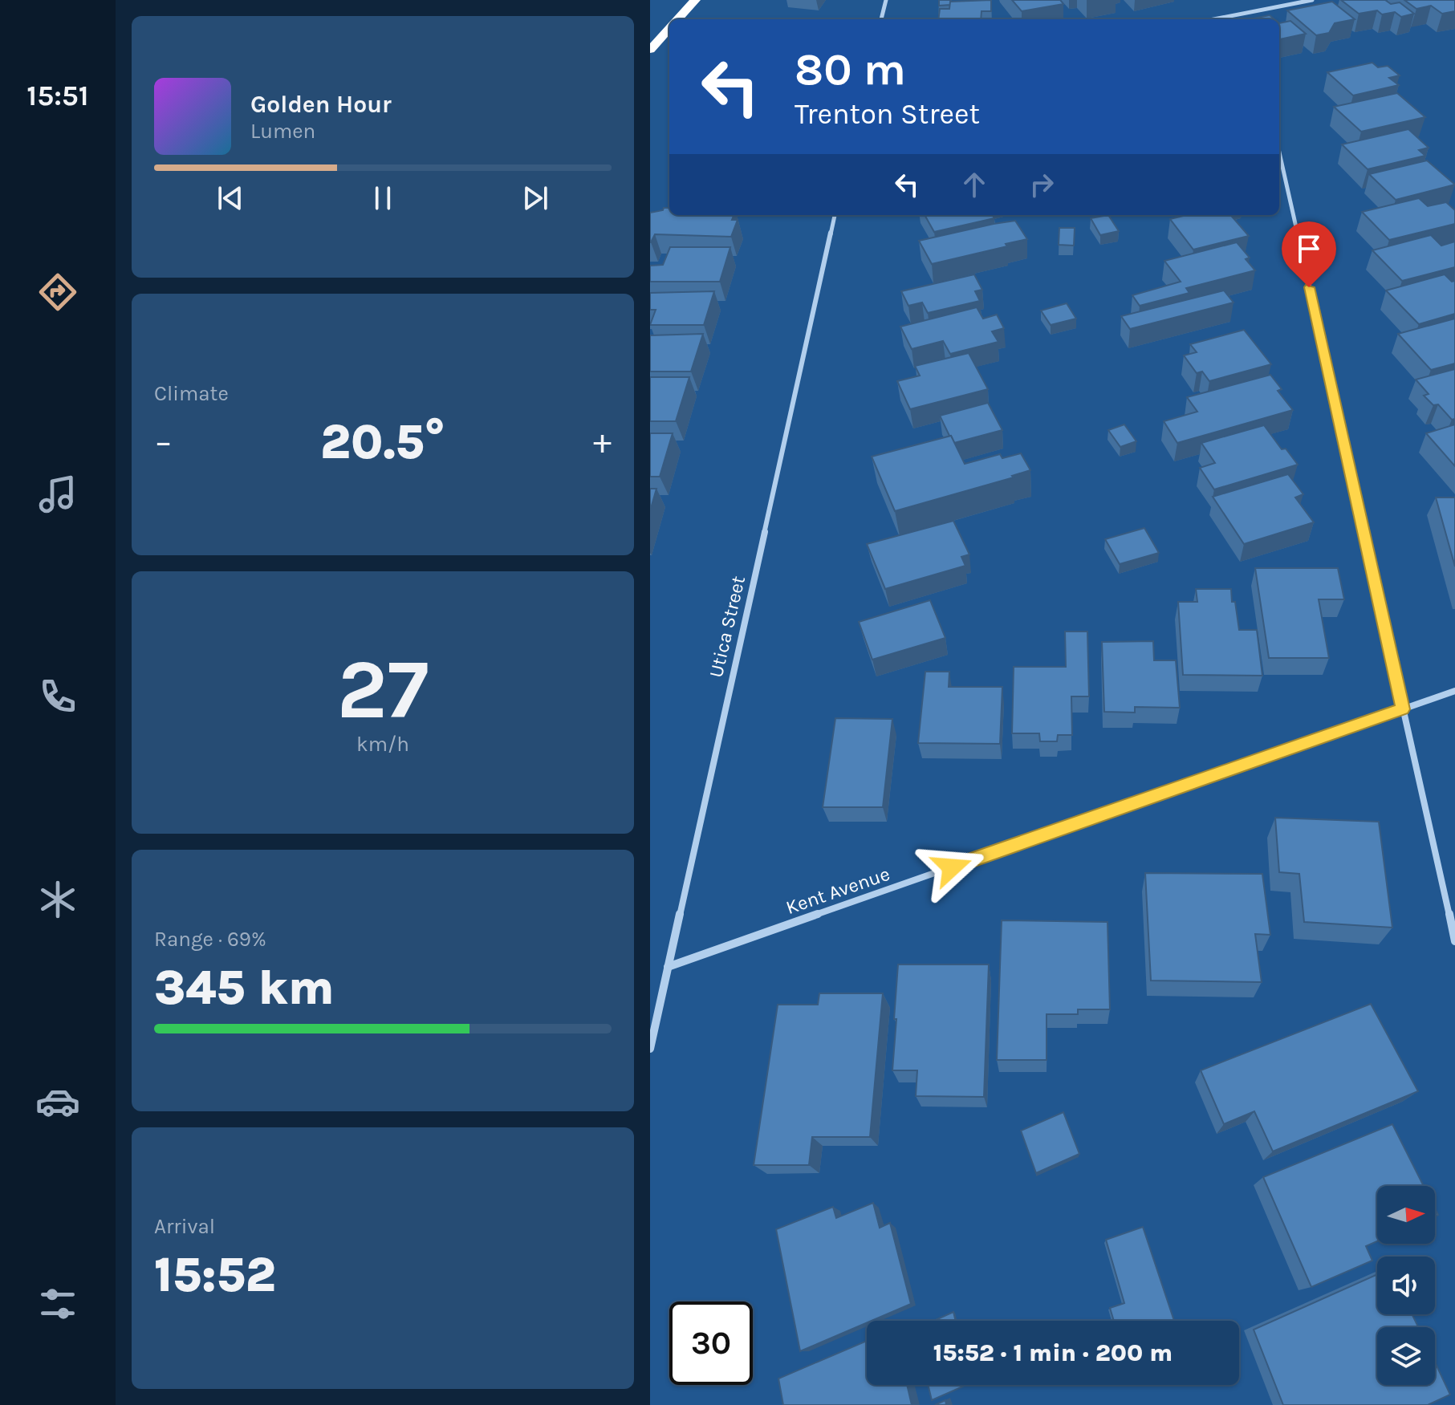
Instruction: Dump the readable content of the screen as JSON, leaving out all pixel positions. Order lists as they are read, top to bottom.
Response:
{
  "streets": {
    "street": ["Utica Street", "Kent Avenue"]
  },
  "crossings": [
    ["Utica Street", "Kent Avenue"]
  ],
  "north": "right",
  "page": {
    "tabs": "15:51",
    "turn": ["80 m", "Trenton Street"],
    "song": ["Golden Hour", "Lumen"],
    "tile": [
      "Climate",
      ["27", "km/h"],
      ["Range · 69%", "345 km"],
      ["Arrival", "15:52"]
    ],
    "heat": ["−", "20.5°", "+"],
    "limit": "30",
    "trip": "15:52 · 1 min · 200 m"
  }
}
